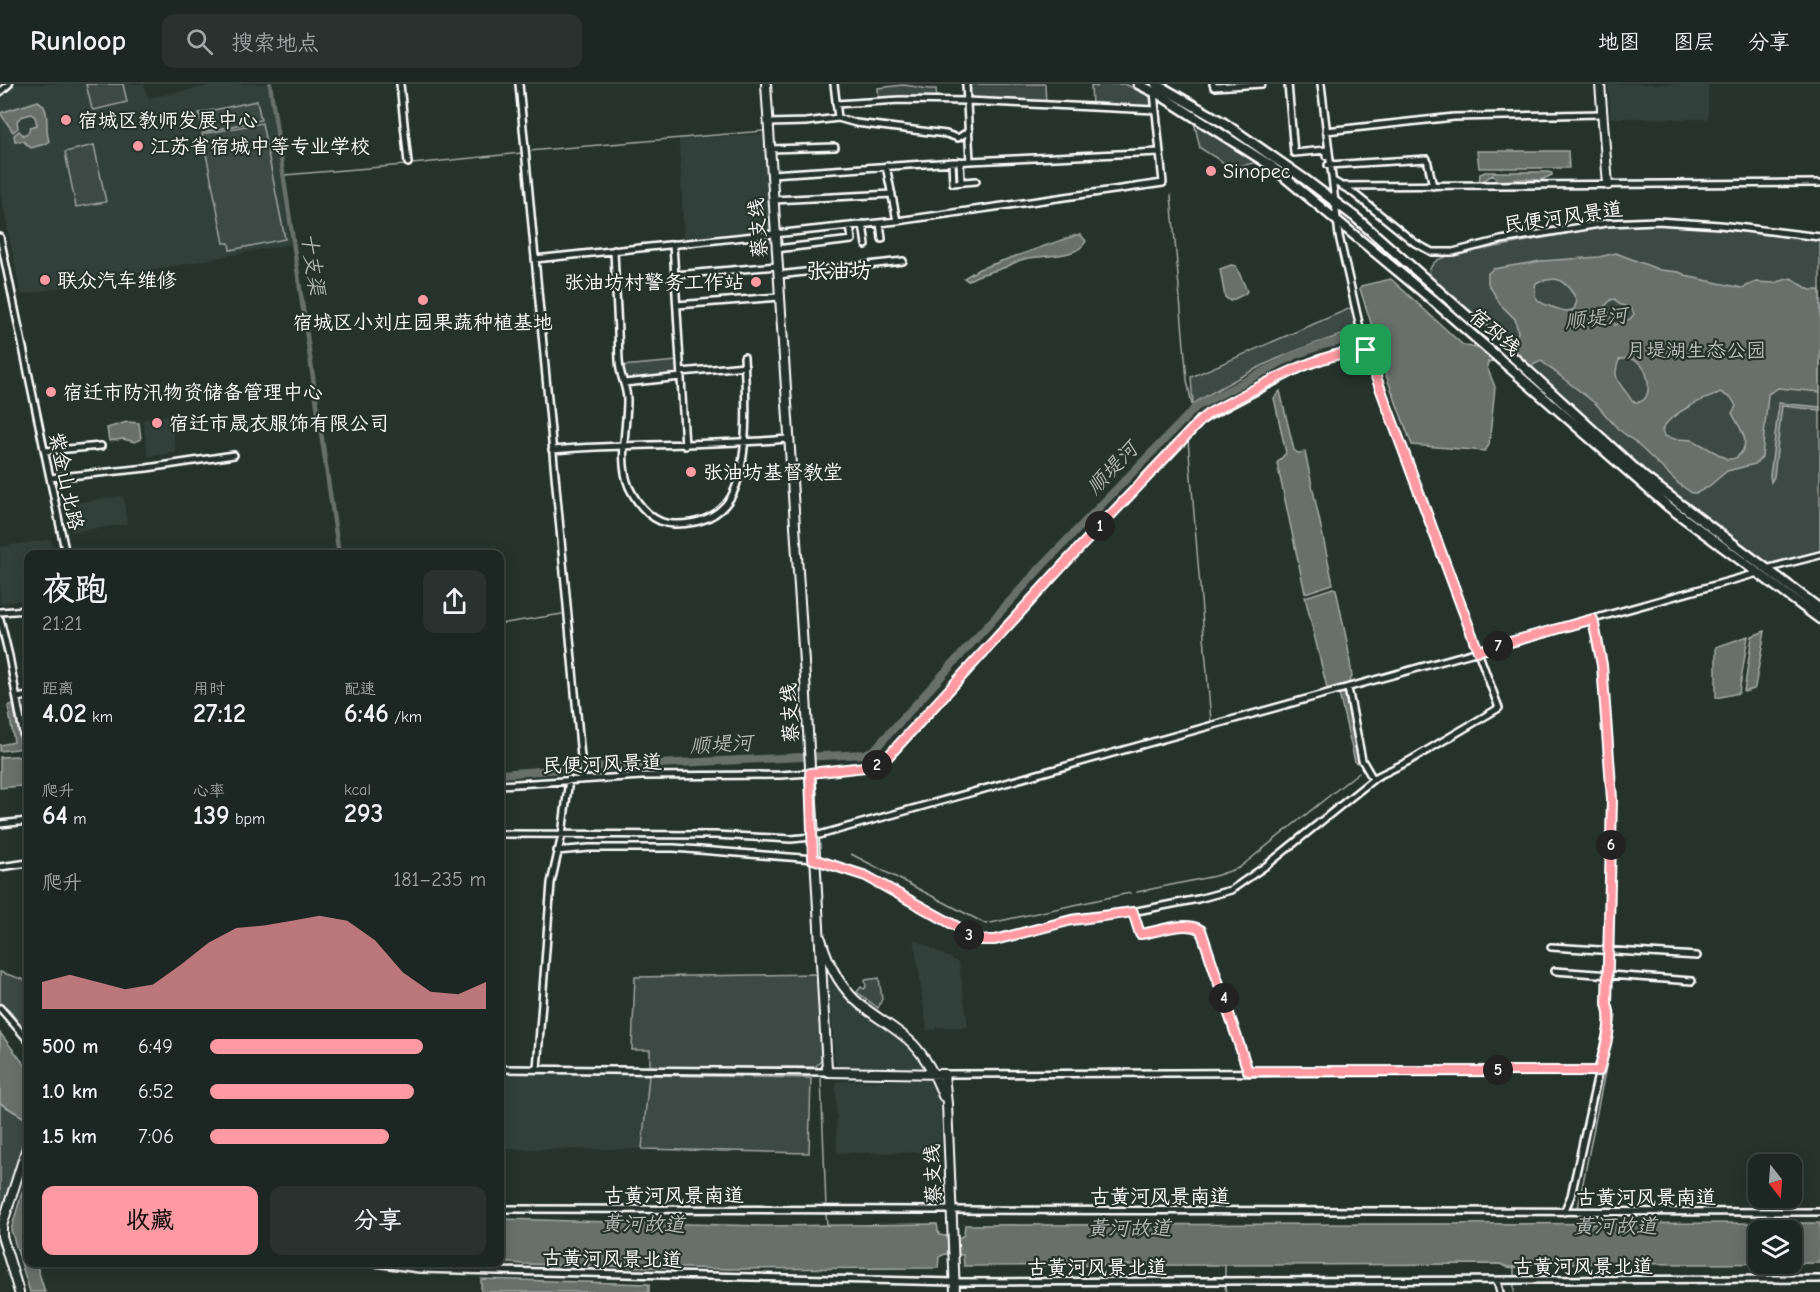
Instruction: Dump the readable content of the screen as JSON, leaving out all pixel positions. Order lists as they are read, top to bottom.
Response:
{
  "streets": {
    "main road": ["宿邳线"],
    "street": [
      "民便河风景道",
      "蔡支线",
      "紫金山北路",
      "古黄河风景南道",
      "古黄河风景北道"
    ]
  },
  "crossings": [
    ["民便河风景道", "蔡支线"],
    ["蔡支线", "古黄河风景南道"],
    ["蔡支线", "古黄河风景北道"]
  ],
  "districts": ["张油坊"],
  "water": ["十支渠", "顺堤河", "黄河故道"],
  "parks": ["月堤湖生态公园"],
  "places": [
    "宿城区教师发展中心",
    "江苏省宿城中等专业学校",
    "Sinopec",
    "联众汽车维修",
    "张油坊村警务工作站",
    "宿城区小刘庄园果蔬种植基地",
    "宿迁市防汛物资储备管理中心",
    "宿迁市晟衣服饰有限公司",
    "张油坊基督教堂"
  ],
  "north": "bottom",
  "page": {
    "header": "Runloop",
    "search": "搜索地点",
    "nav": ["地图", "图层", "分享"],
    "pins": [
      "1",
      "7",
      "2",
      "6",
      "3",
      "4",
      "5"
    ],
    "heading": ["夜跑", "21:21"],
    "stats": [
      ["距离", "4.02 km"],
      ["用时", "27:12"],
      ["配速", "6:46 /km"],
      ["爬升", "64 m"],
      ["心率", "139 bpm"],
      ["kcal", "293"]
    ],
    "chart": ["爬升", "181–235 m"],
    "list": [
      {
        "name": "500 m",
        "note": "6:49"
      },
      {
        "name": "1.0 km",
        "note": "6:52"
      },
      {
        "name": "1.5 km",
        "note": "7:06"
      }
    ],
    "buttons": ["收藏", "分享"]
  }
}
